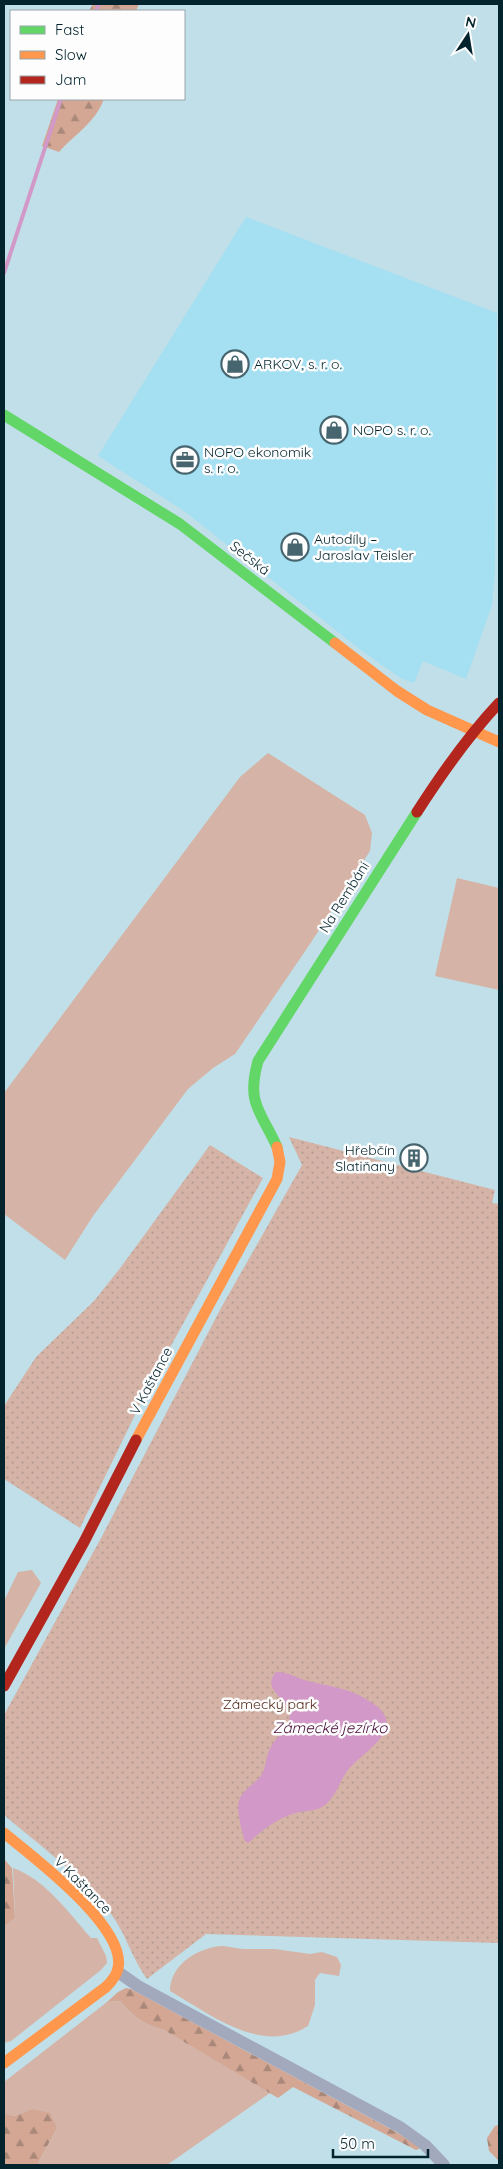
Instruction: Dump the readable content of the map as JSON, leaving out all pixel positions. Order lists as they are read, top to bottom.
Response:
{
  "streets": {
    "street": ["Sečská", "Na Rembáni", "V Kaštance"]
  },
  "crossings": [
    ["Sečská", "Na Rembáni"],
    ["Na Rembáni", "V Kaštance"]
  ],
  "water": ["Zámecké jezírko"],
  "parks": ["Zámecký park"],
  "places": {
    "shop": ["ARKOV, s. r. o.", "NOPO s. r. o.", "Autodíly – Jaroslav Teisler"],
    "office": ["NOPO ekonomik s. r. o."],
    "building": ["Hřebčín Slatiňany"]
  },
  "legend": ["Fast", "Slow", "Jam"],
  "scale_bar": "50 m",
  "north": "top"
}
